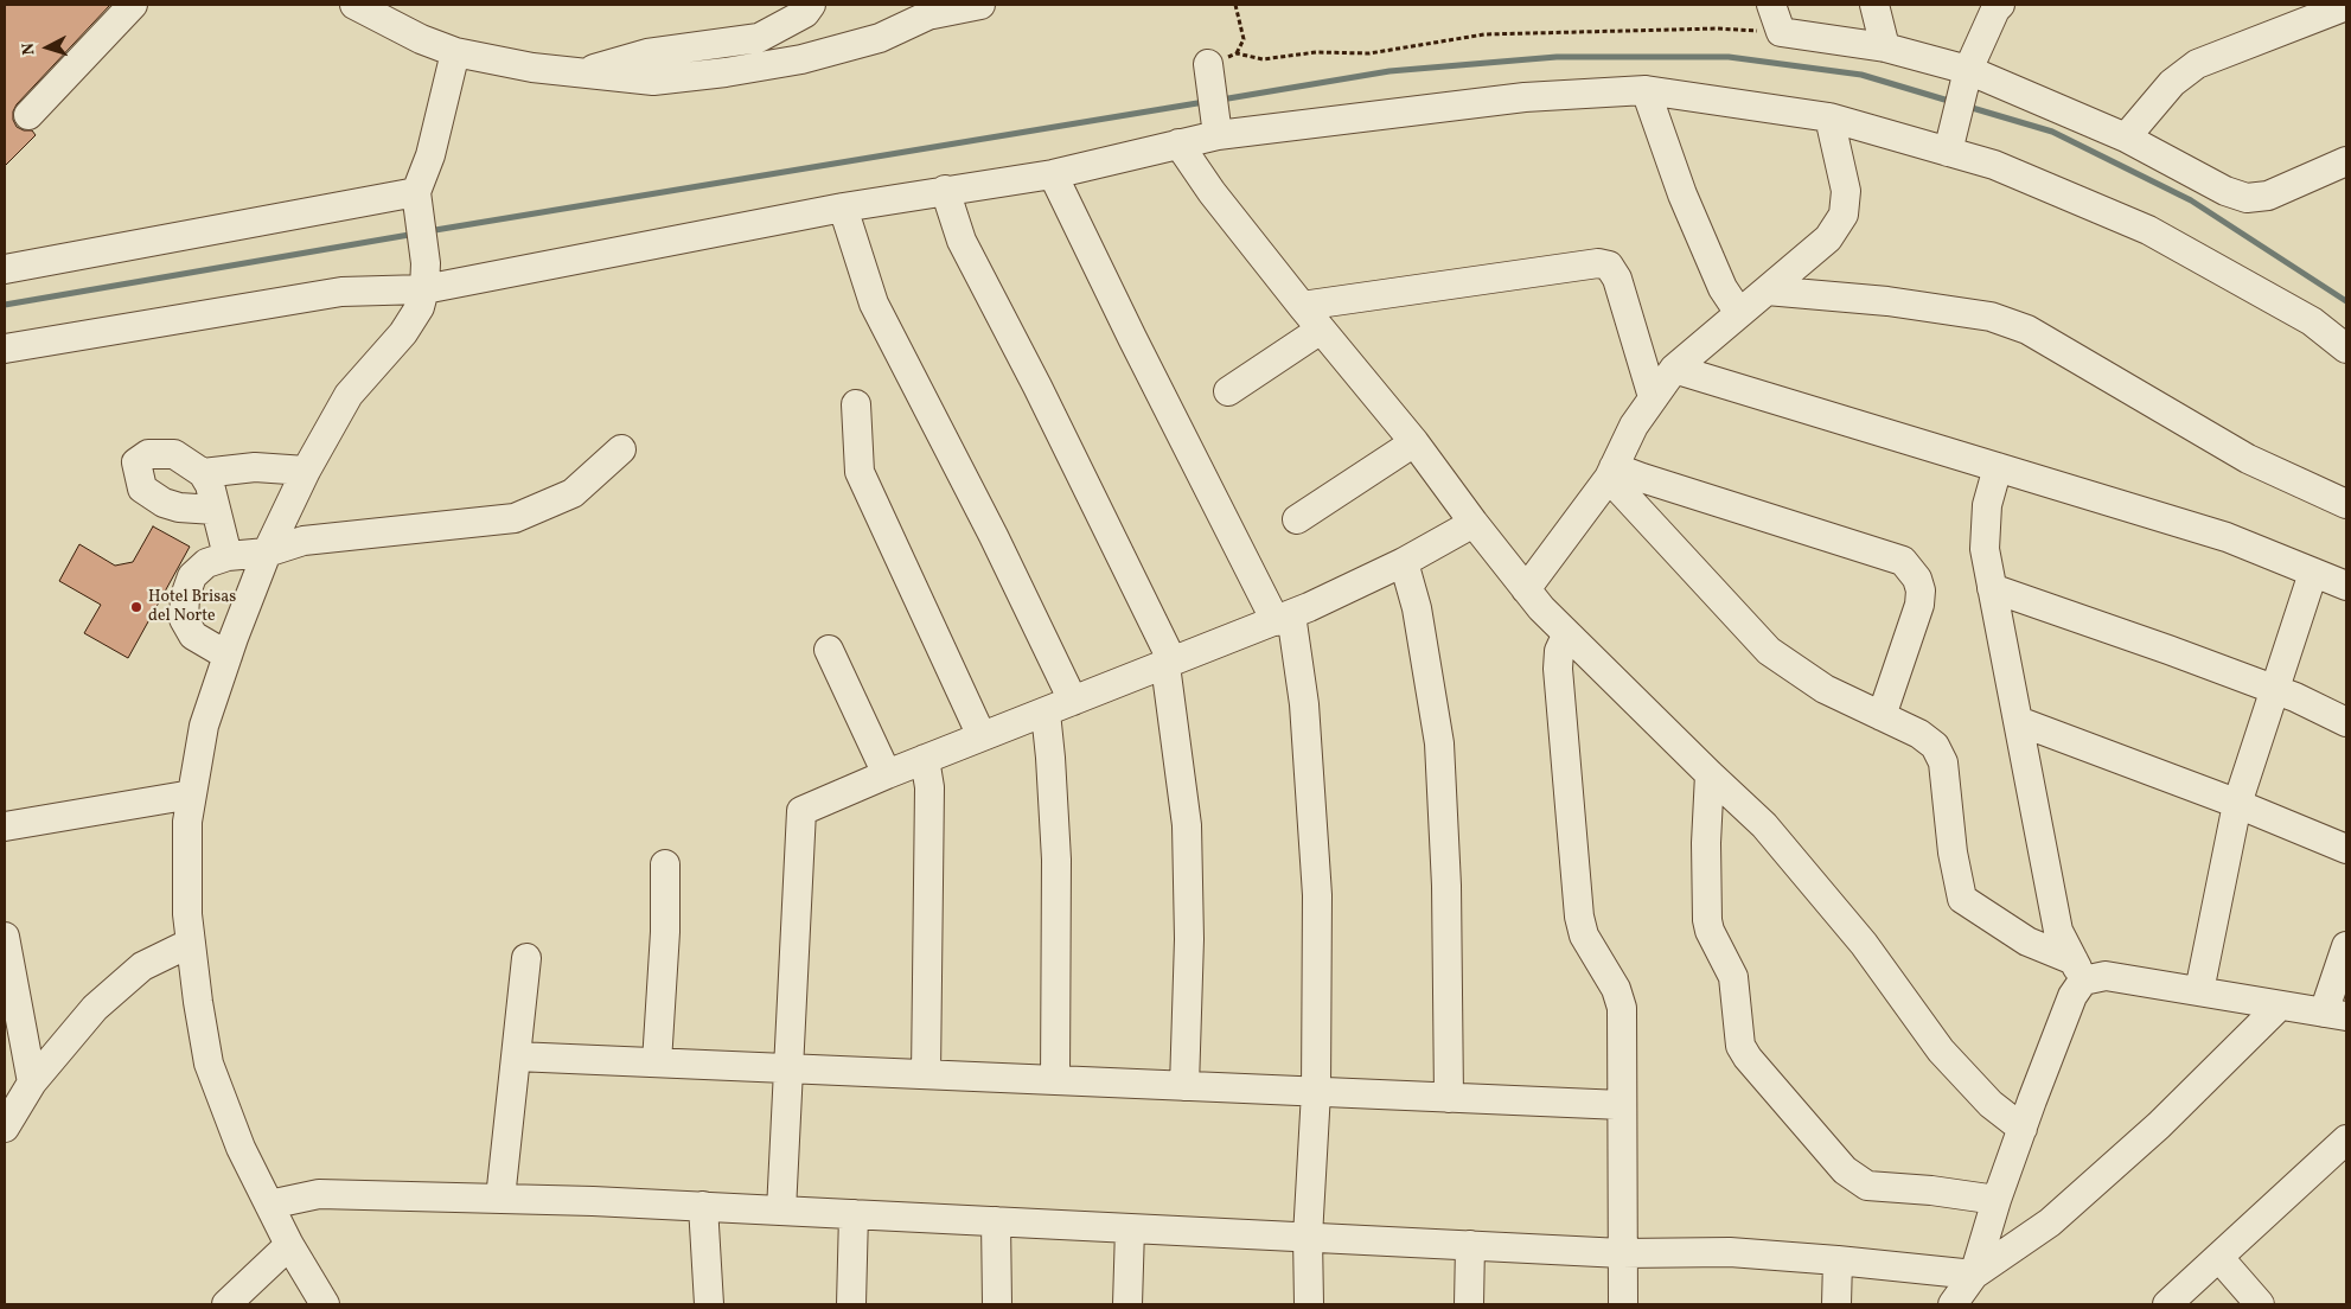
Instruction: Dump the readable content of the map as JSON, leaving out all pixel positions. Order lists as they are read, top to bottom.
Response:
{
  "places": ["Hotel Brisas del Norte"],
  "north": "left"
}
